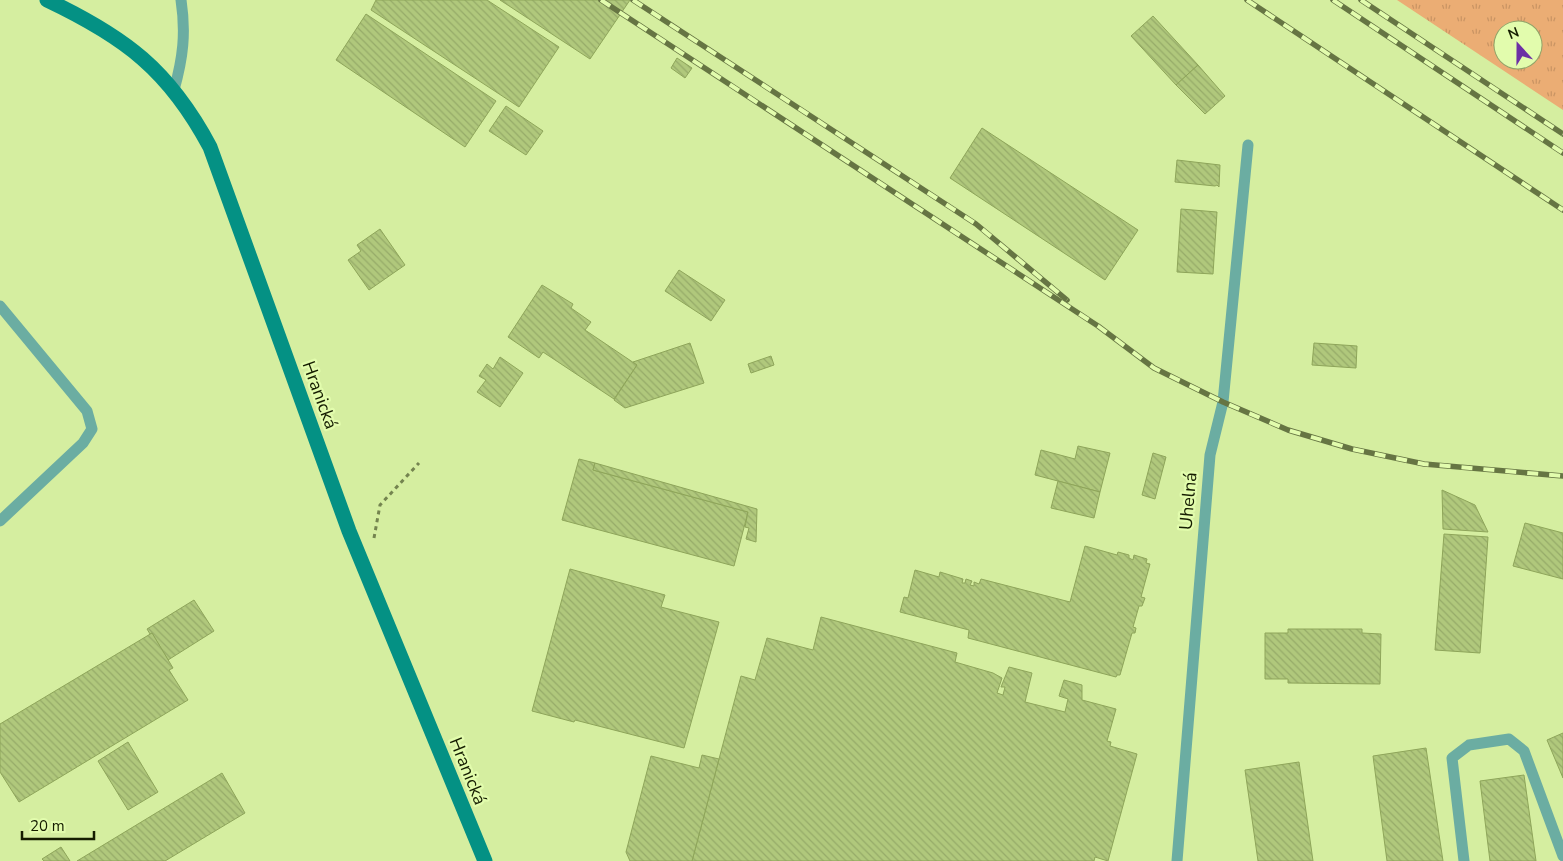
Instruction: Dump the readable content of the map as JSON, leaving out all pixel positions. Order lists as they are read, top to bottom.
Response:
{
  "streets": {
    "street": ["Hranická"],
    "lane": ["Uhelná"]
  },
  "scale_bar": "20 m",
  "north": "top"
}
